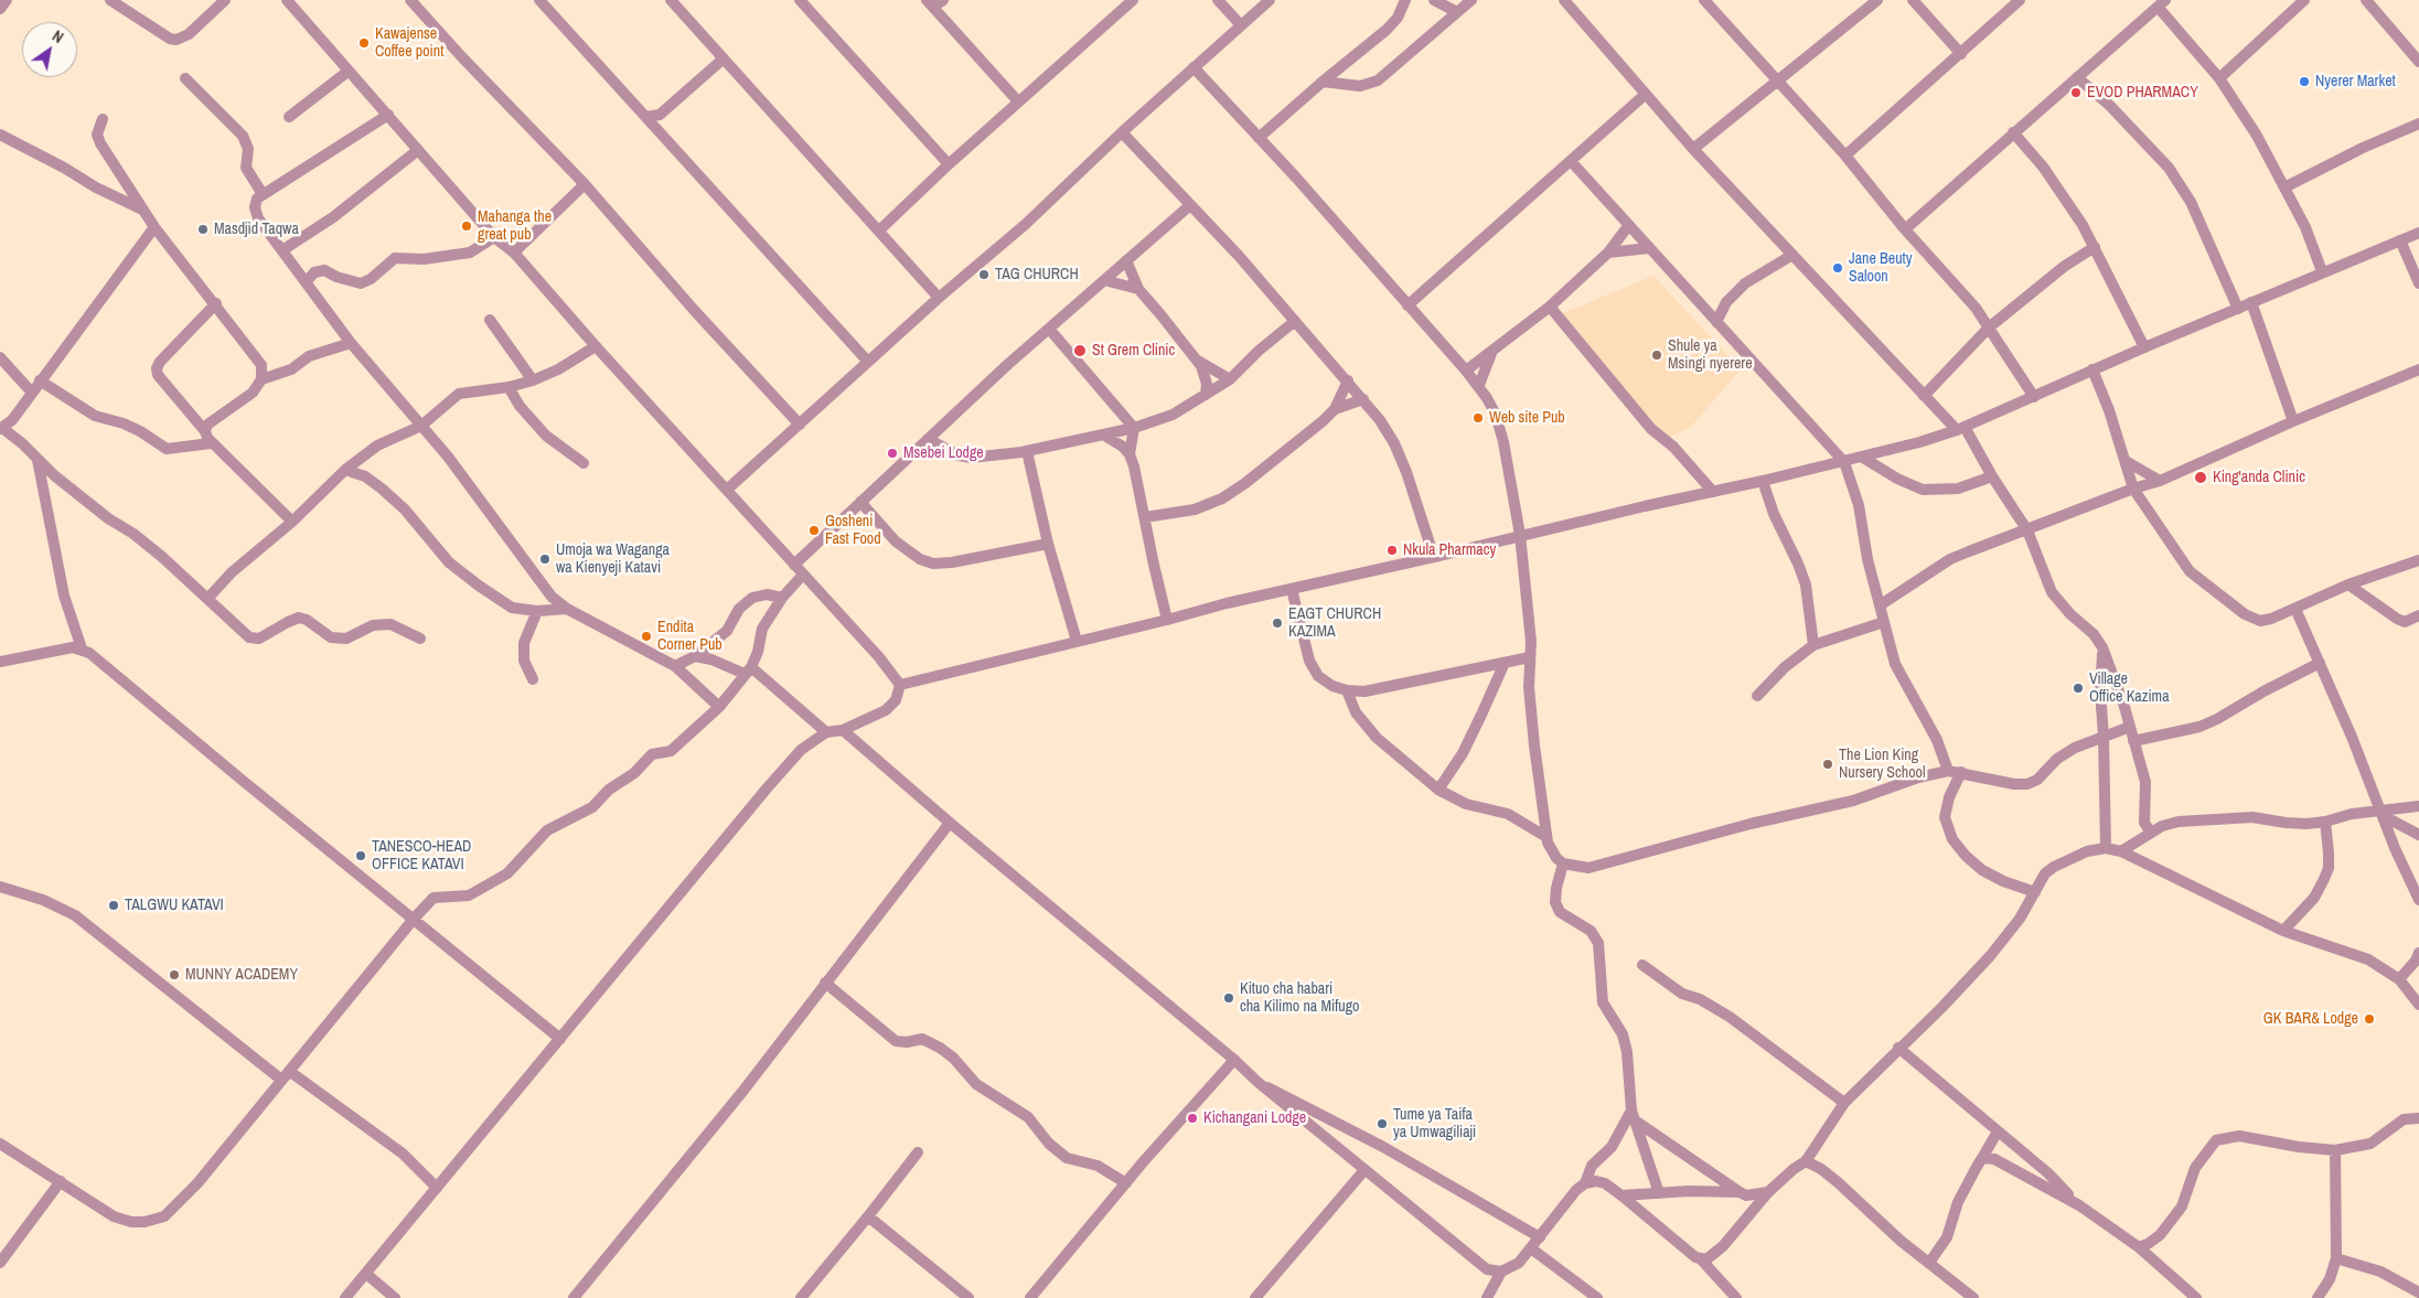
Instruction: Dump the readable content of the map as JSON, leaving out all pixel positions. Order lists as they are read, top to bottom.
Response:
{
  "places": [
    "Kawajense Coffee point",
    "Nyerer Market",
    "EVOD PHARMACY",
    "Mahanga the great pub",
    "Masdjid Taqwa",
    "Jane Beuty Saloon",
    "TAG CHURCH",
    "St Grem Clinic",
    "Shule ya Msingi nyerere",
    "Web site Pub",
    "Msebei Lodge",
    "King'anda Clinic",
    "Gosheni Fast Food",
    "Nkula Pharmacy",
    "Umoja wa Waganga wa Kienyeji Katavi",
    "EAGT CHURCH KAZIMA",
    "Endita Corner Pub",
    "Village Office Kazima",
    "The Lion King Nursery School",
    "TANESCO-HEAD OFFICE KATAVI",
    "TALGWU KATAVI",
    "MUNNY ACADEMY",
    "Kituo cha habari cha Kilimo na Mifugo",
    "GK BAR& Lodge",
    "Kichangani Lodge",
    "Tume ya Taifa ya Umwagiliaji"
  ],
  "north": "top right"
}
